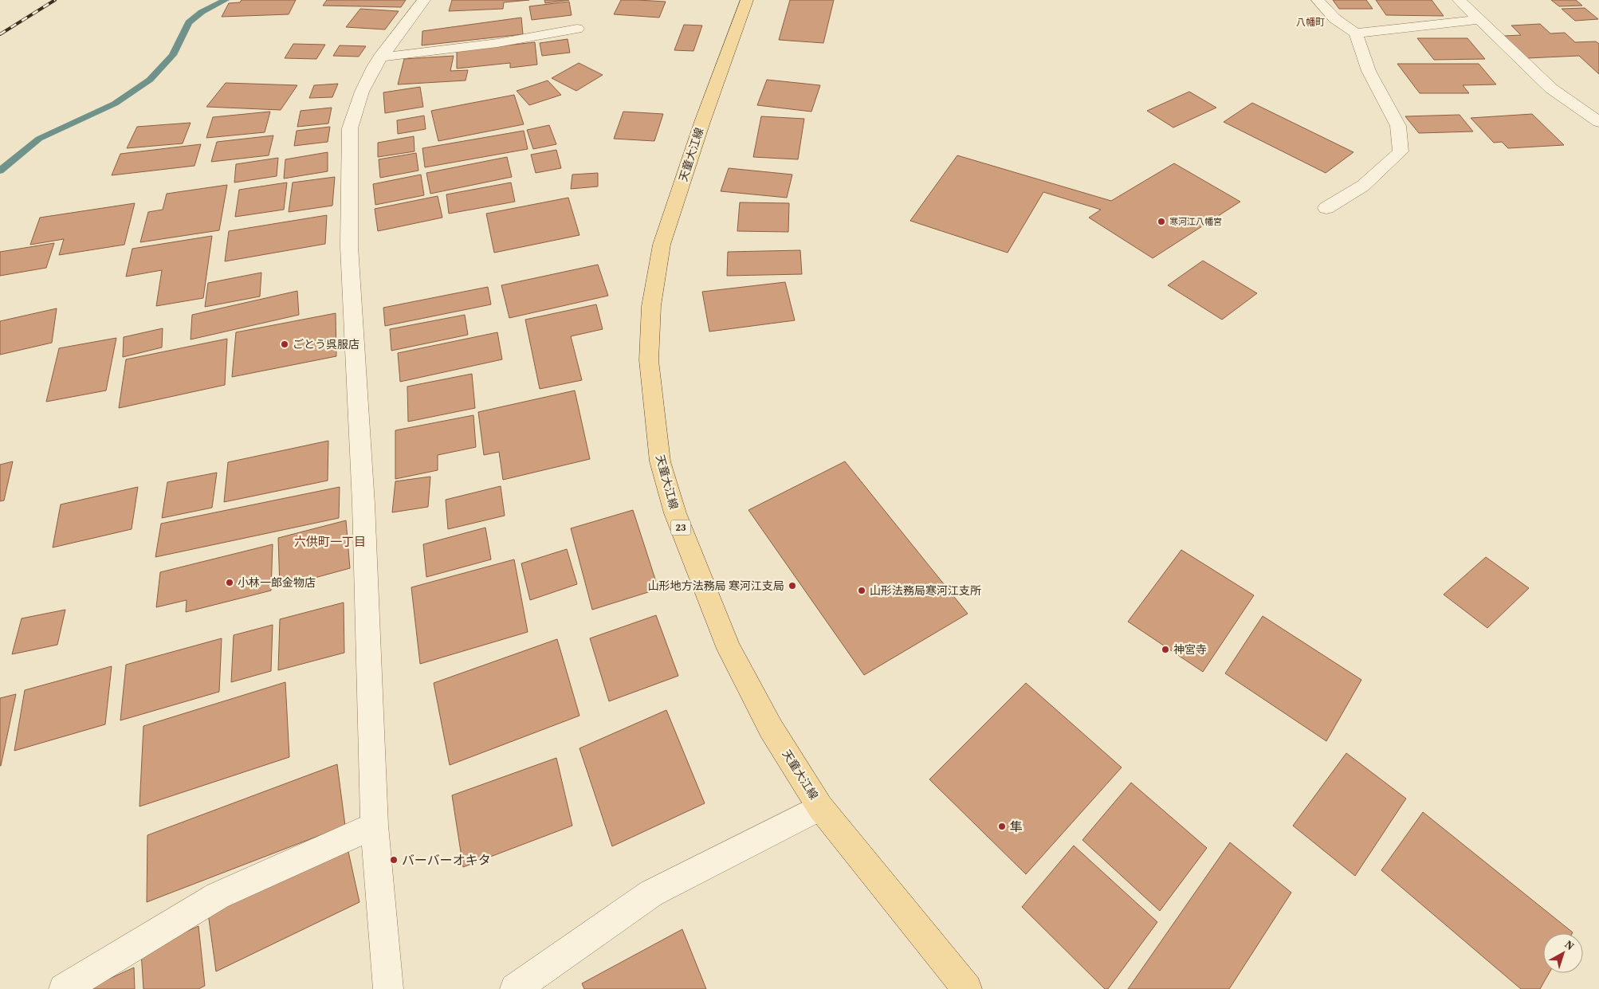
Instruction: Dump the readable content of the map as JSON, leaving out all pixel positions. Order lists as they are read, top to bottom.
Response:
{
  "streets": {
    "main road": ["天童大江線", "23"]
  },
  "districts": ["八幡町", "六供町一丁目"],
  "places": [
    "寒河江八幡宮",
    "ごとう呉服店",
    "小林一郎金物店",
    "山形地方法務局 寒河江支局",
    "山形法務局寒河江支所",
    "神宮寺",
    "隼",
    "バーバーオキタ"
  ],
  "north": "top right"
}
